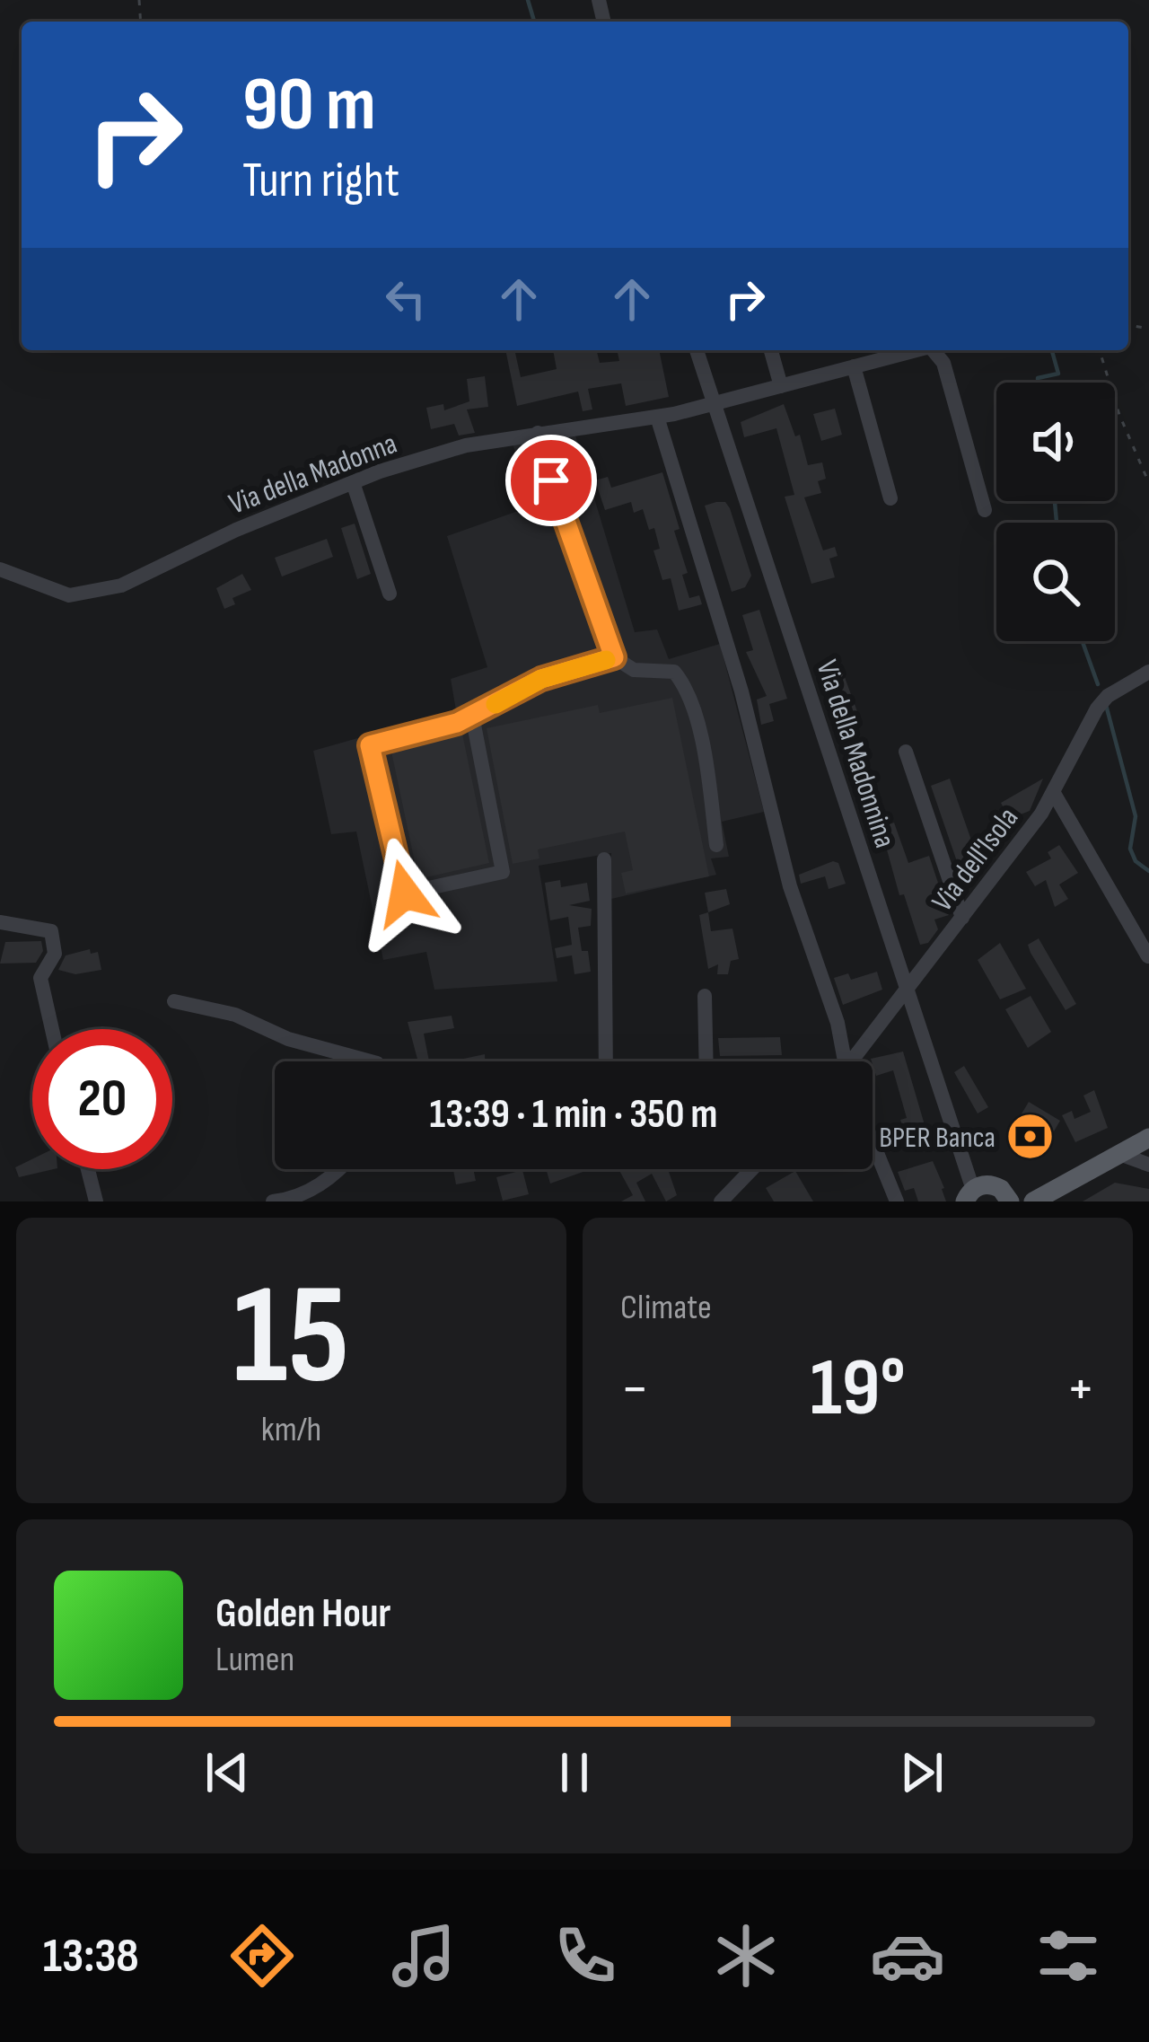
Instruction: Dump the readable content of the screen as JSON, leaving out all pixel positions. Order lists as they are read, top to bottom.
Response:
{
  "streets": {
    "street": ["Via della Madonna", "Via della Madonnina", "Via dell'Isola"]
  },
  "crossings": [
    ["Via della Madonna", "Via della Madonnina"],
    ["Via della Madonnina", "Via dell'Isola"]
  ],
  "places": {
    "bank": ["BPER Banca"]
  },
  "page": {
    "turn": ["90 m", "Turn right"],
    "limit": "20",
    "trip": "13:39 · 1 min · 350 m",
    "tile": [
      ["15", "km/h"],
      "Climate"
    ],
    "heat": ["−", "19°", "+"],
    "song": ["Golden Hour", "Lumen"],
    "tabs": "13:38"
  }
}
